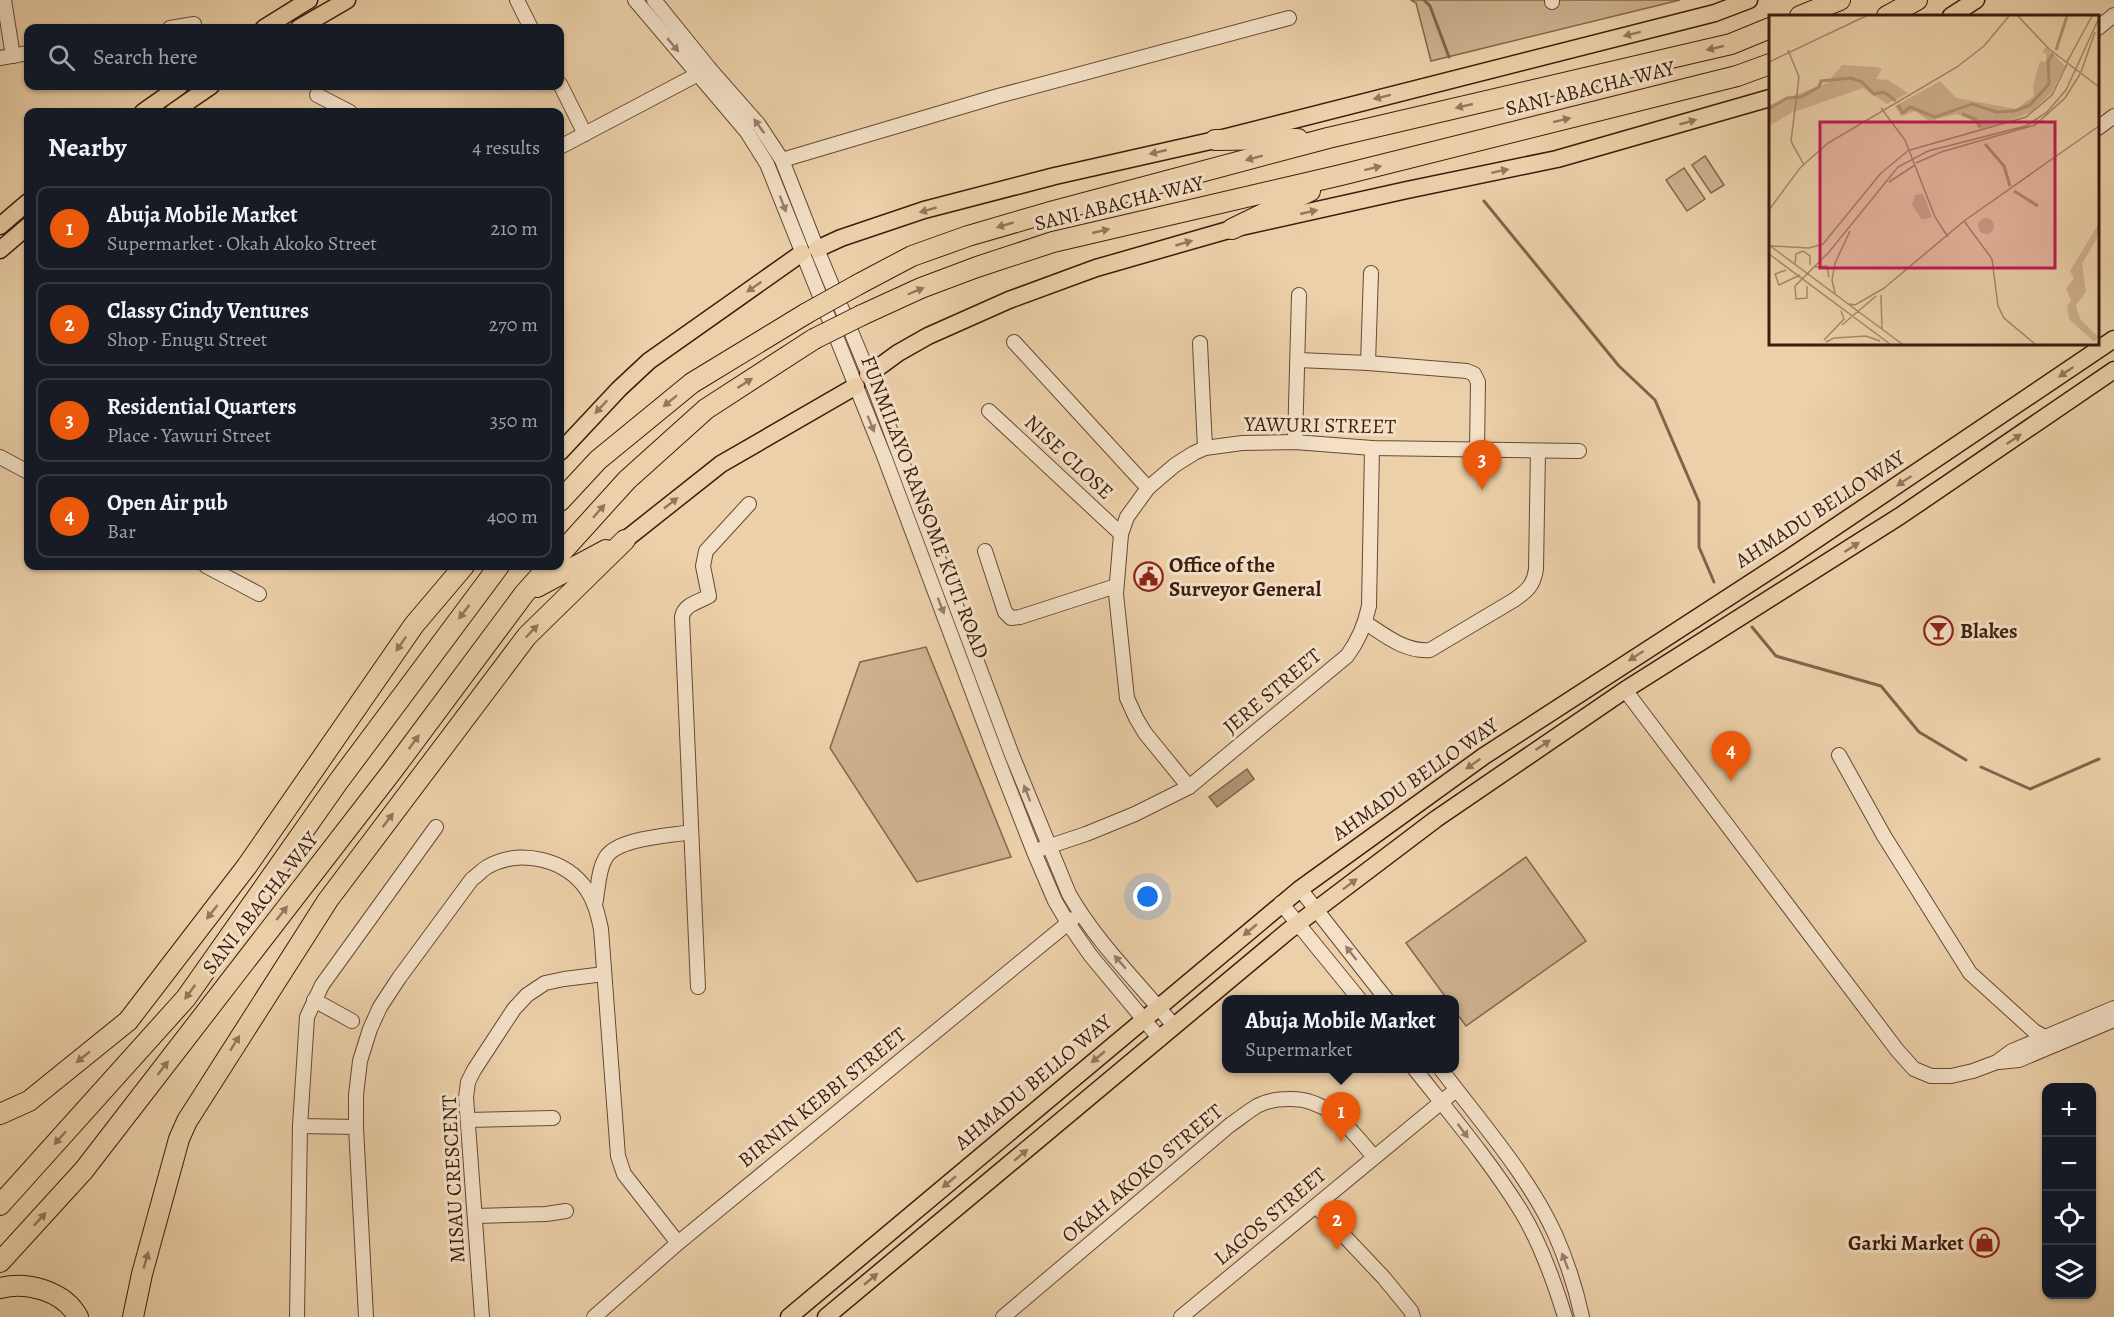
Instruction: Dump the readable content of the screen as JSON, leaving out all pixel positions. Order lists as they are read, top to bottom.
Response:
{
  "streets": {
    "highway": ["SANI ABACHA WAY"],
    "main road": ["AHMADU BELLO WAY"],
    "street": [
      "YAWURI STREET",
      "NISE CLOSE",
      "FUNMILAYO RANSOME KUTI ROAD",
      "JERE STREET",
      "BIRNIN KEBBI STREET",
      "OKAH AKOKO STREET",
      "MISAU CRESCENT",
      "LAGOS STREET"
    ]
  },
  "crossings": [
    ["SANI ABACHA WAY", "FUNMILAYO RANSOME KUTI ROAD"],
    ["YAWURI STREET", "NISE CLOSE"],
    ["YAWURI STREET", "JERE STREET"],
    ["FUNMILAYO RANSOME KUTI ROAD", "AHMADU BELLO WAY"],
    ["FUNMILAYO RANSOME KUTI ROAD", "JERE STREET"],
    ["FUNMILAYO RANSOME KUTI ROAD", "BIRNIN KEBBI STREET"],
    ["OKAH AKOKO STREET", "LAGOS STREET"]
  ],
  "places": {
    "public building": ["Office of the Surveyor General"],
    "bar": ["Blakes"],
    "shop": ["Garki Market"]
  },
  "page": {
    "search": "Search here",
    "heading": ["Nearby", "4 results"],
    "list": [
      {
        "mark": "1",
        "name": "Abuja Mobile Market",
        "note": "Supermarket · Okah Akoko Street",
        "value": "210 m"
      },
      {
        "mark": "2",
        "name": "Classy Cindy Ventures",
        "note": "Shop · Enugu Street",
        "value": "270 m"
      },
      {
        "mark": "3",
        "name": "Residential Quarters",
        "note": "Place · Yawuri Street",
        "value": "350 m"
      },
      {
        "mark": "4",
        "name": "Open Air pub",
        "note": "Bar",
        "value": "400 m"
      }
    ],
    "pins": [
      "3",
      "4",
      "1",
      "2"
    ],
    "popup": ["Abuja Mobile Market", "Supermarket"],
    "map_buttons": ["+", "−"]
  }
}
